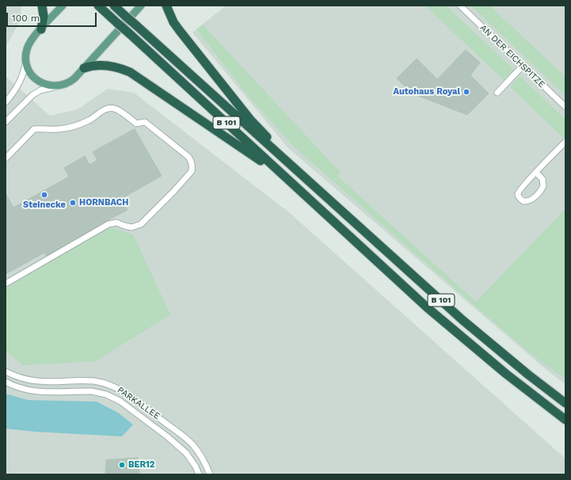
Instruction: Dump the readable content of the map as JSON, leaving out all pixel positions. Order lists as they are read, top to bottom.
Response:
{
  "streets": {
    "highway": ["B 101"],
    "street": ["AN DER EICHSPITZE", "PARKALLEE"]
  },
  "places": [
    "Autohaus Royal",
    "Steinecke",
    "HORNBACH",
    "BER12"
  ],
  "scale_bar": "100 m"
}
